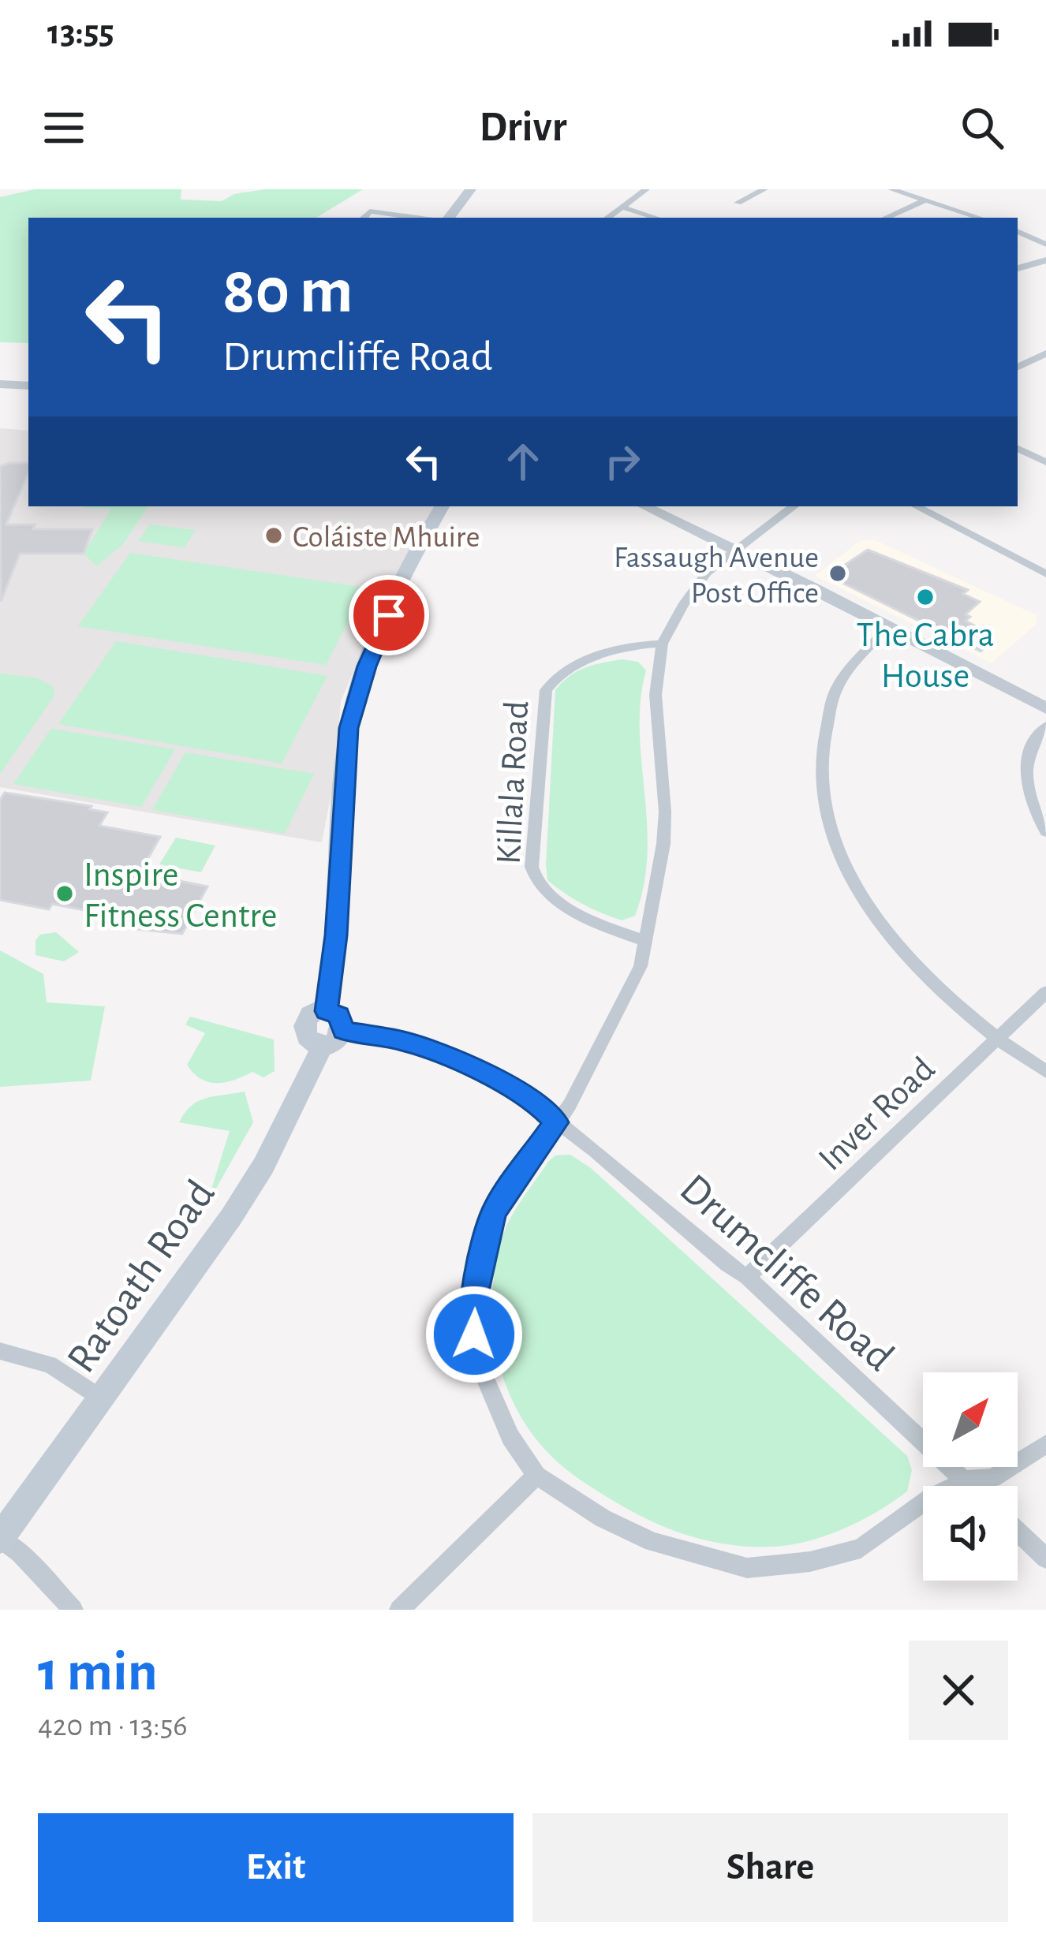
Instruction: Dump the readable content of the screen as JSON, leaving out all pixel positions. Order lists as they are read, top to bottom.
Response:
{
  "streets": {
    "main road": ["Ratoath Road"],
    "street": ["Killala Road", "Inver Road", "Drumcliffe Road"]
  },
  "crossings": [
    ["Inver Road", "Drumcliffe Road"],
    ["Drumcliffe Road", "Ratoath Road"]
  ],
  "places": [
    "Coláiste Mhuire",
    "Fassaugh Avenue Post Office",
    "The Cabra House",
    "Inspire Fitness Centre"
  ],
  "north": "top right",
  "page": {
    "status": "13:55",
    "header": "Drivr",
    "turn": ["80 m", "Drumcliffe Road"],
    "heading": ["1 min", "420 m · 13:56"],
    "buttons": ["Exit", "Share"]
  }
}
